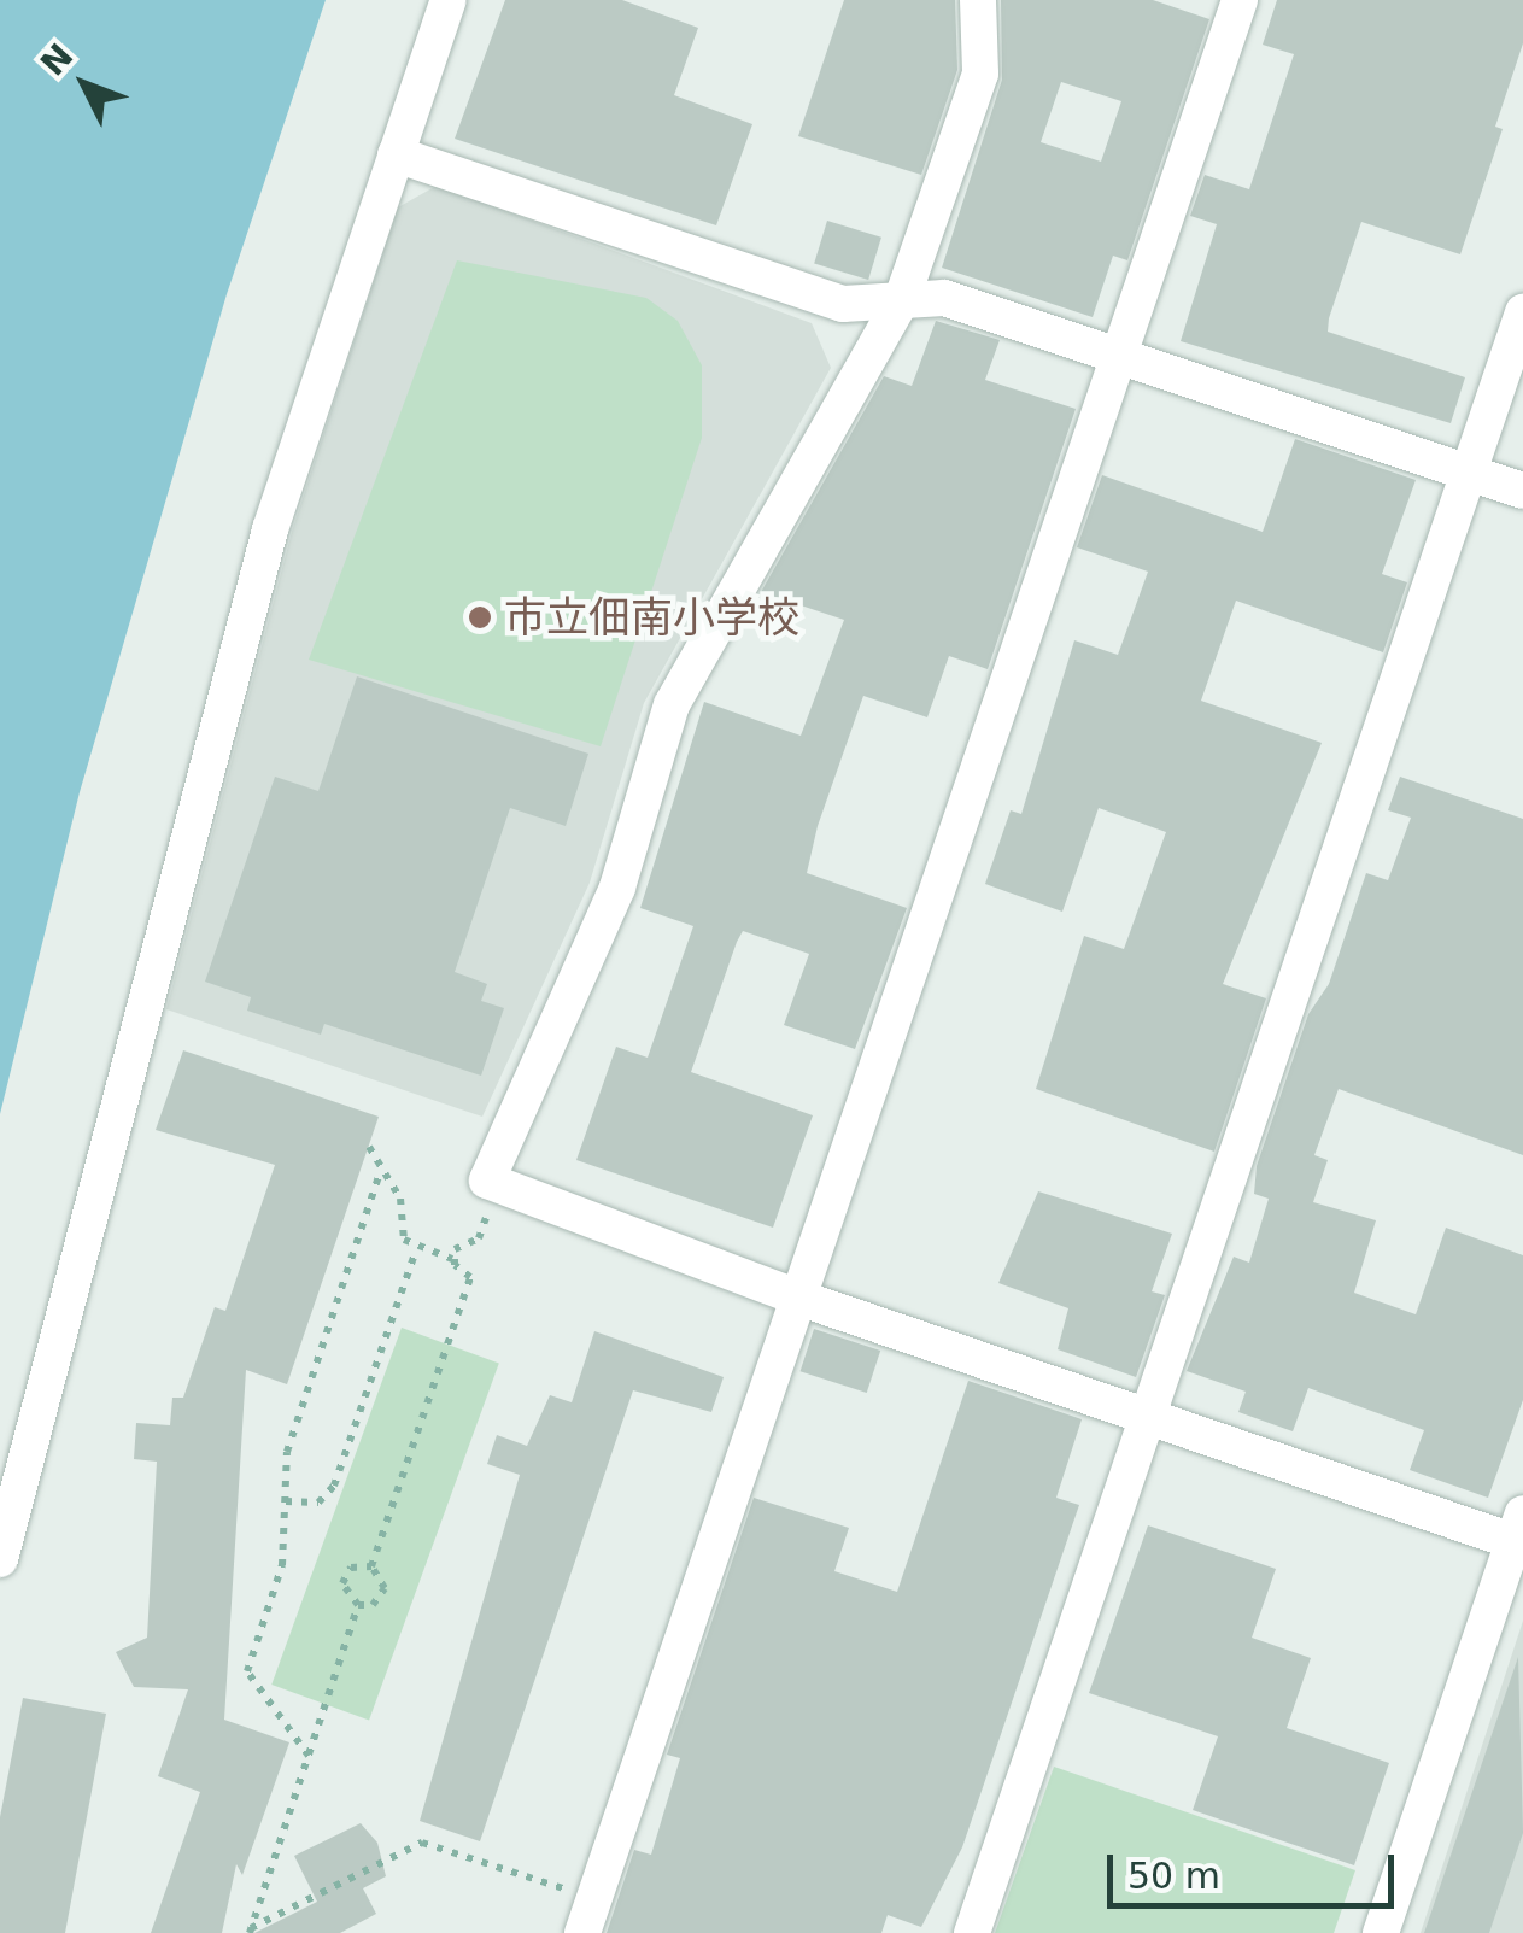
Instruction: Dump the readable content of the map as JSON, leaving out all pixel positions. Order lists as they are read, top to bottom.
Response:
{
  "places": ["市立佃南小学校"],
  "scale_bar": "50 m",
  "north": "top left"
}
